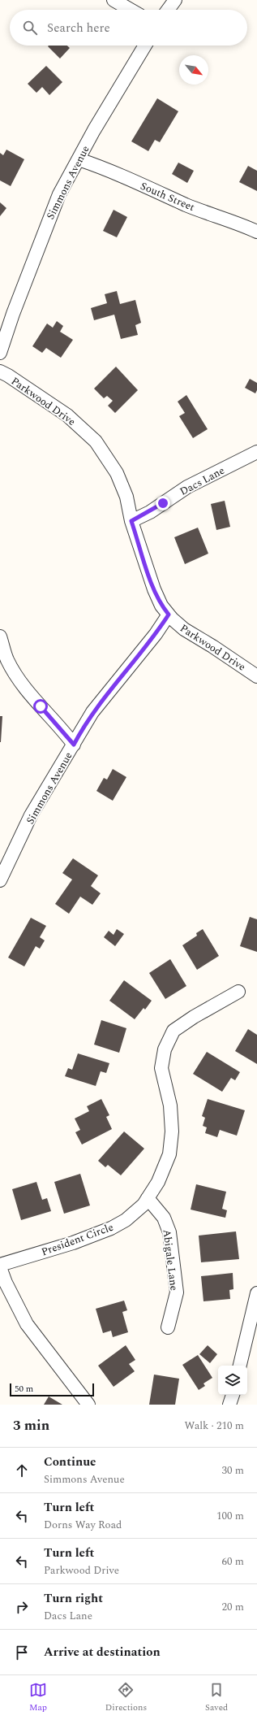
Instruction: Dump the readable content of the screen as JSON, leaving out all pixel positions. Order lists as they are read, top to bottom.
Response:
{
  "streets": {
    "street": [
      "Simmons Avenue",
      "South Street",
      "Parkwood Drive",
      "Dacs Lane",
      "President Circle",
      "Abigale Lane"
    ]
  },
  "crossings": [
    ["Simmons Avenue", "South Street"],
    ["Parkwood Drive", "Dacs Lane"],
    ["President Circle", "Abigale Lane"]
  ],
  "scale_bar": "50 m",
  "north": "bottom right",
  "page": {
    "search": "Search here",
    "scale": "50 m",
    "heading": ["3 min", "Walk · 210 m"],
    "list": [
      ["Continue", "Simmons Avenue", "30 m"],
      ["Turn left", "Dorns Way Road", "100 m"],
      ["Turn left", "Parkwood Drive", "60 m"],
      ["Turn right", "Dacs Lane", "20 m"],
      "Arrive at destination"
    ],
    "nav": ["Map", "Directions", "Saved"]
  }
}
